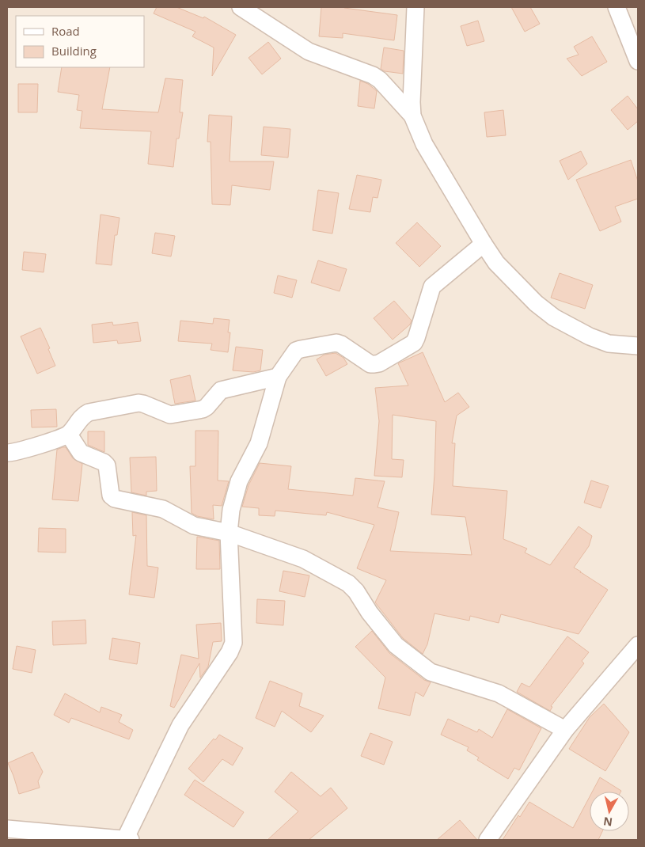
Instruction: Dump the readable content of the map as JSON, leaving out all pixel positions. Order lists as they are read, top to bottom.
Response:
{
  "legend": ["Road", "Building"],
  "north": "bottom"
}
